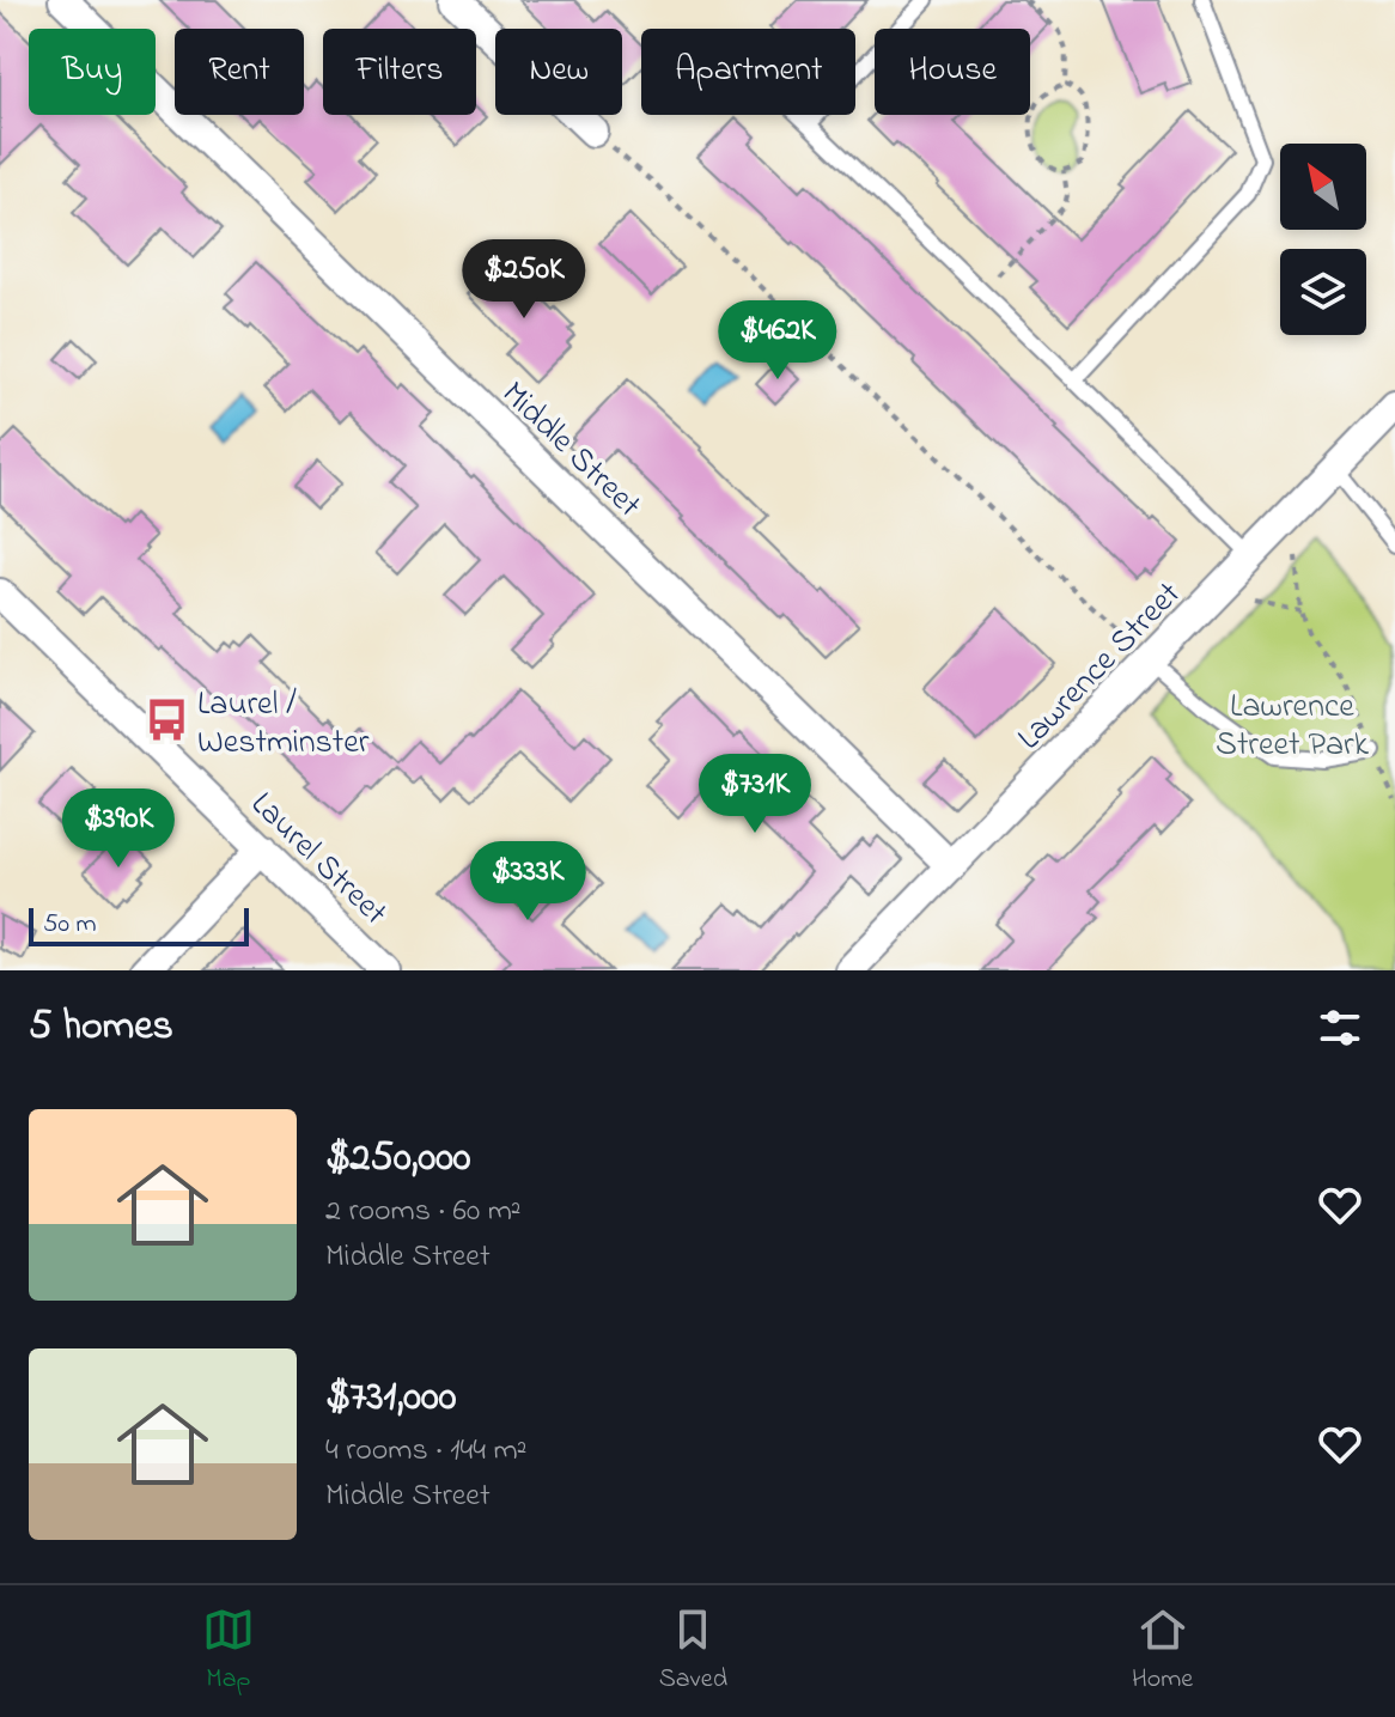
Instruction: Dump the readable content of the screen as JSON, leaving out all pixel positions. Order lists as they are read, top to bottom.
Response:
{
  "streets": {
    "street": ["Middle Street", "Lawrence Street", "Laurel Street"]
  },
  "crossings": [
    ["Middle Street", "Lawrence Street"]
  ],
  "parks": ["Lawrence Street Park"],
  "places": {
    "bus stop": ["Laurel / Westminster"]
  },
  "scale_bar": "50 m",
  "north": "top left",
  "page": {
    "chip": [
      "Buy",
      "Rent",
      "Filters",
      "New",
      "Apartment",
      "House"
    ],
    "price": [
      "$250K",
      "$462K",
      "$731K",
      "$390K",
      "$333K"
    ],
    "scale": "50 m",
    "heading": "5 homes",
    "list": [
      {
        "name": "$250,000",
        "note": "2 rooms · 60 m² · Middle Street"
      },
      {
        "name": "$731,000",
        "note": "4 rooms · 144 m² · Middle Street"
      }
    ],
    "tabs": ["Map", "Saved", "Home"]
  }
}
